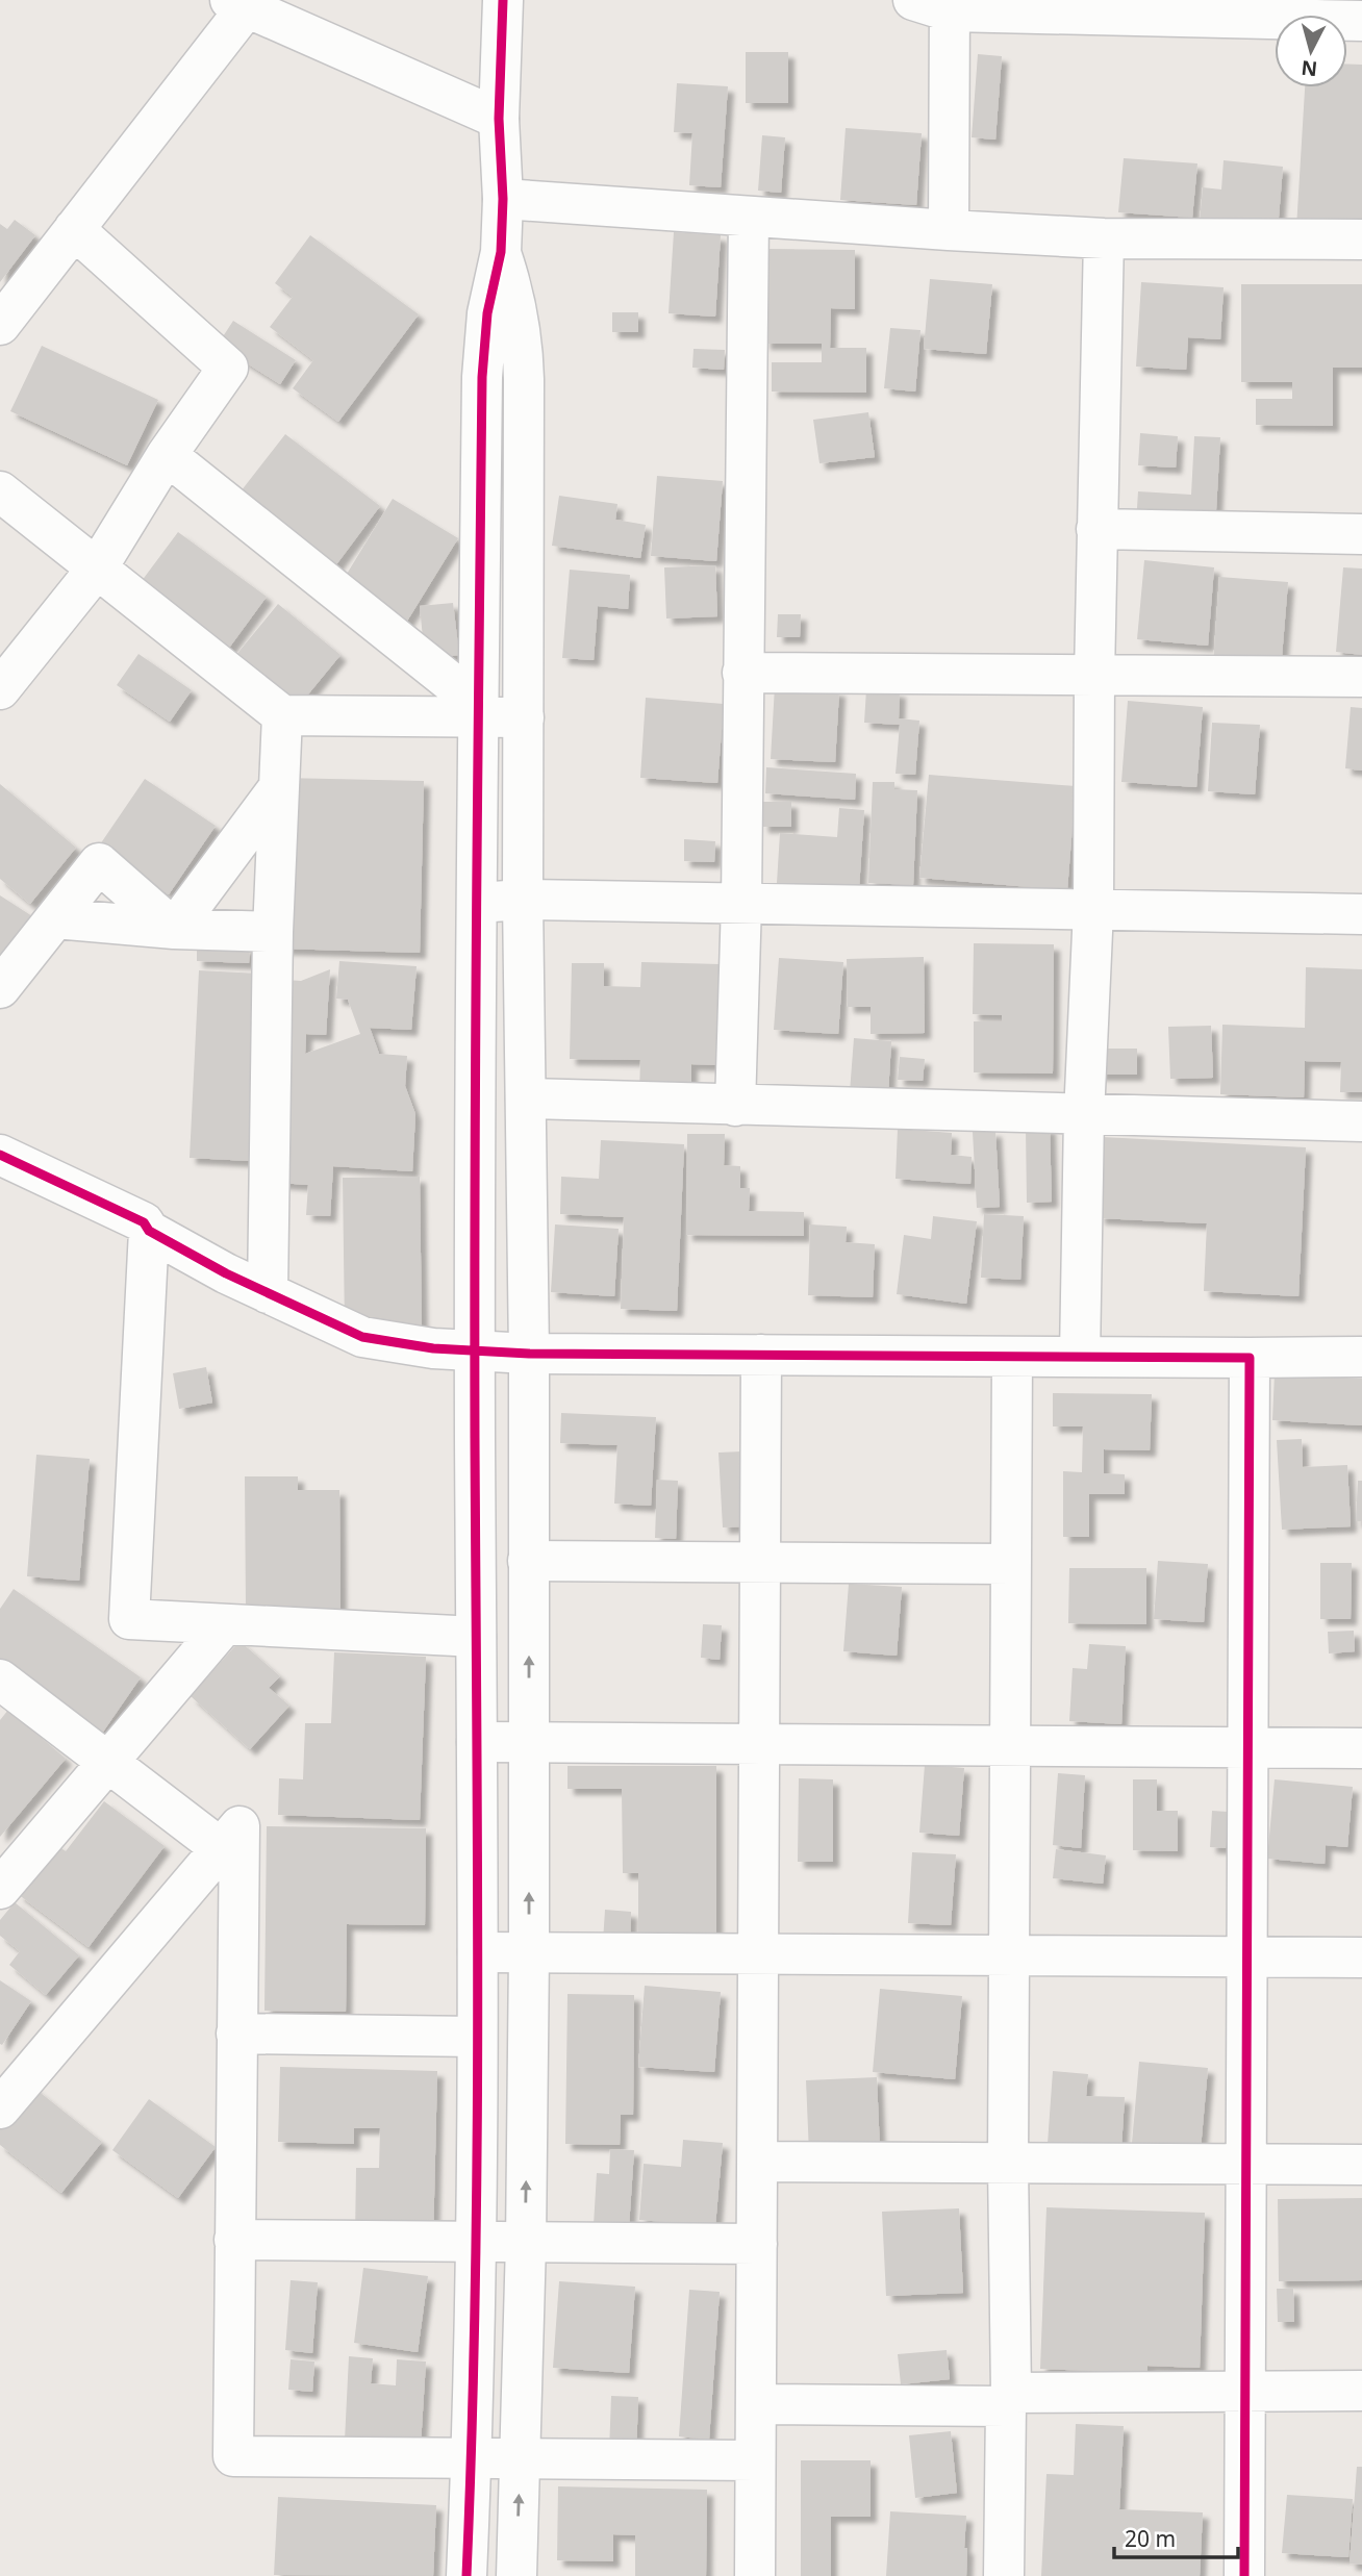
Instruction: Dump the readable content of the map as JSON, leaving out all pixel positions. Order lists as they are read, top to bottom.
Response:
{
  "scale_bar": "20 m",
  "north": "bottom"
}
